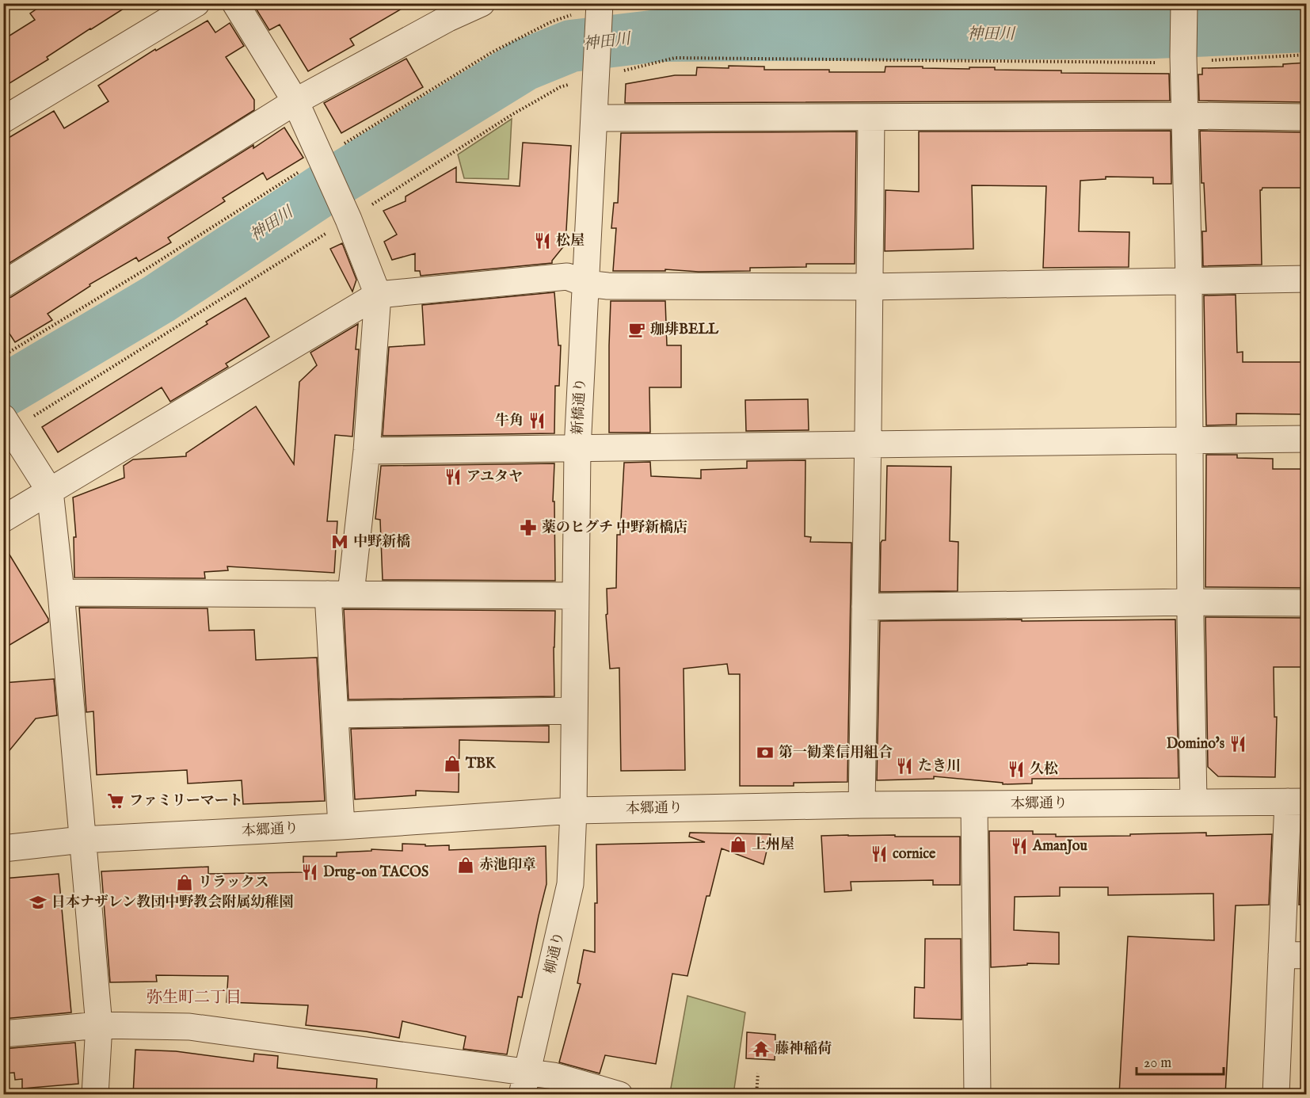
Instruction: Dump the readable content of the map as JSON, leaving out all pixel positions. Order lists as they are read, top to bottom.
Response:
{
  "streets": {
    "street": ["新橋通り", "本郷通り", "柳通り"]
  },
  "crossings": [
    ["新橋通り", "本郷通り"],
    ["新橋通り", "柳通り"],
    ["本郷通り", "柳通り"]
  ],
  "districts": ["弥生町二丁目"],
  "water": ["神田川"],
  "places": {
    "restaurant": [
      "松屋",
      "牛角",
      "アユタヤ",
      "Domino's",
      "たき川",
      "久松",
      "AmanJou",
      "cornice",
      "Drug-on TACOS"
    ],
    "cafe": ["珈琲BELL"],
    "pharmacy": ["薬のヒグチ 中野新橋店"],
    "metro station": ["中野新橋"],
    "bank": ["第一勧業信用組合"],
    "shop": [
      "TBK",
      "上州屋",
      "赤池印章",
      "リラックス"
    ],
    "supermarket": ["ファミリーマート"],
    "school or university": ["日本ナザレン教団中野教会附属幼稚園"],
    "temple": ["藤神稲荷"]
  },
  "scale_bar": "20 m"
}
